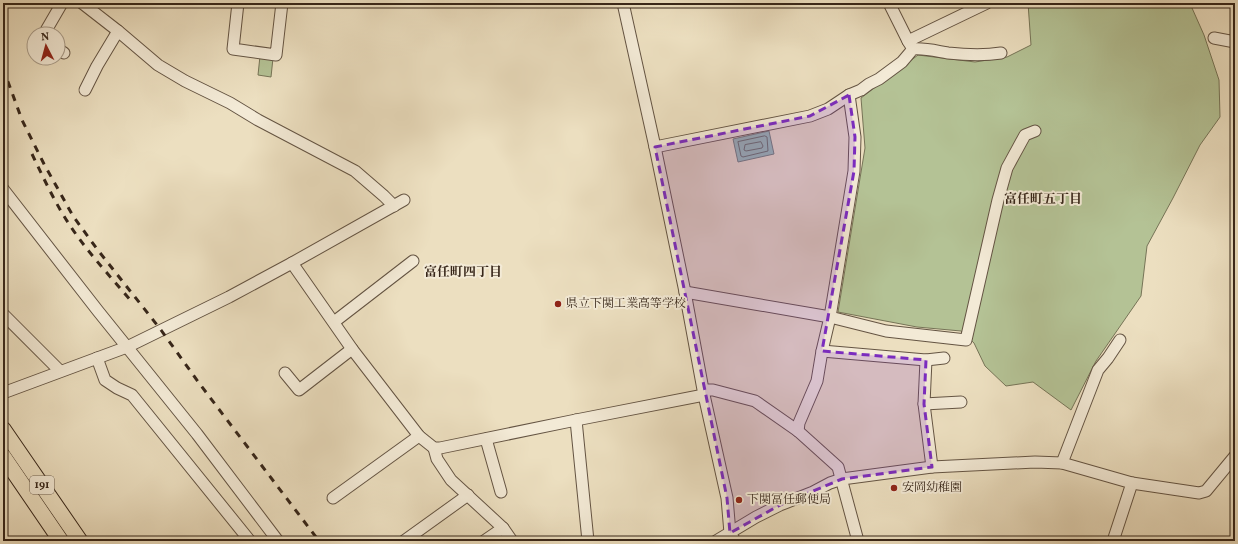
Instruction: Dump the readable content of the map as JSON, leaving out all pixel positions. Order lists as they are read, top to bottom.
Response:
{
  "streets": {
    "highway": ["191"]
  },
  "districts": ["富任町五丁目", "富任町四丁目"],
  "places": ["県立下関工業高等学校", "安岡幼稚園", "下関冨任郵便局"],
  "north": "top"
}
